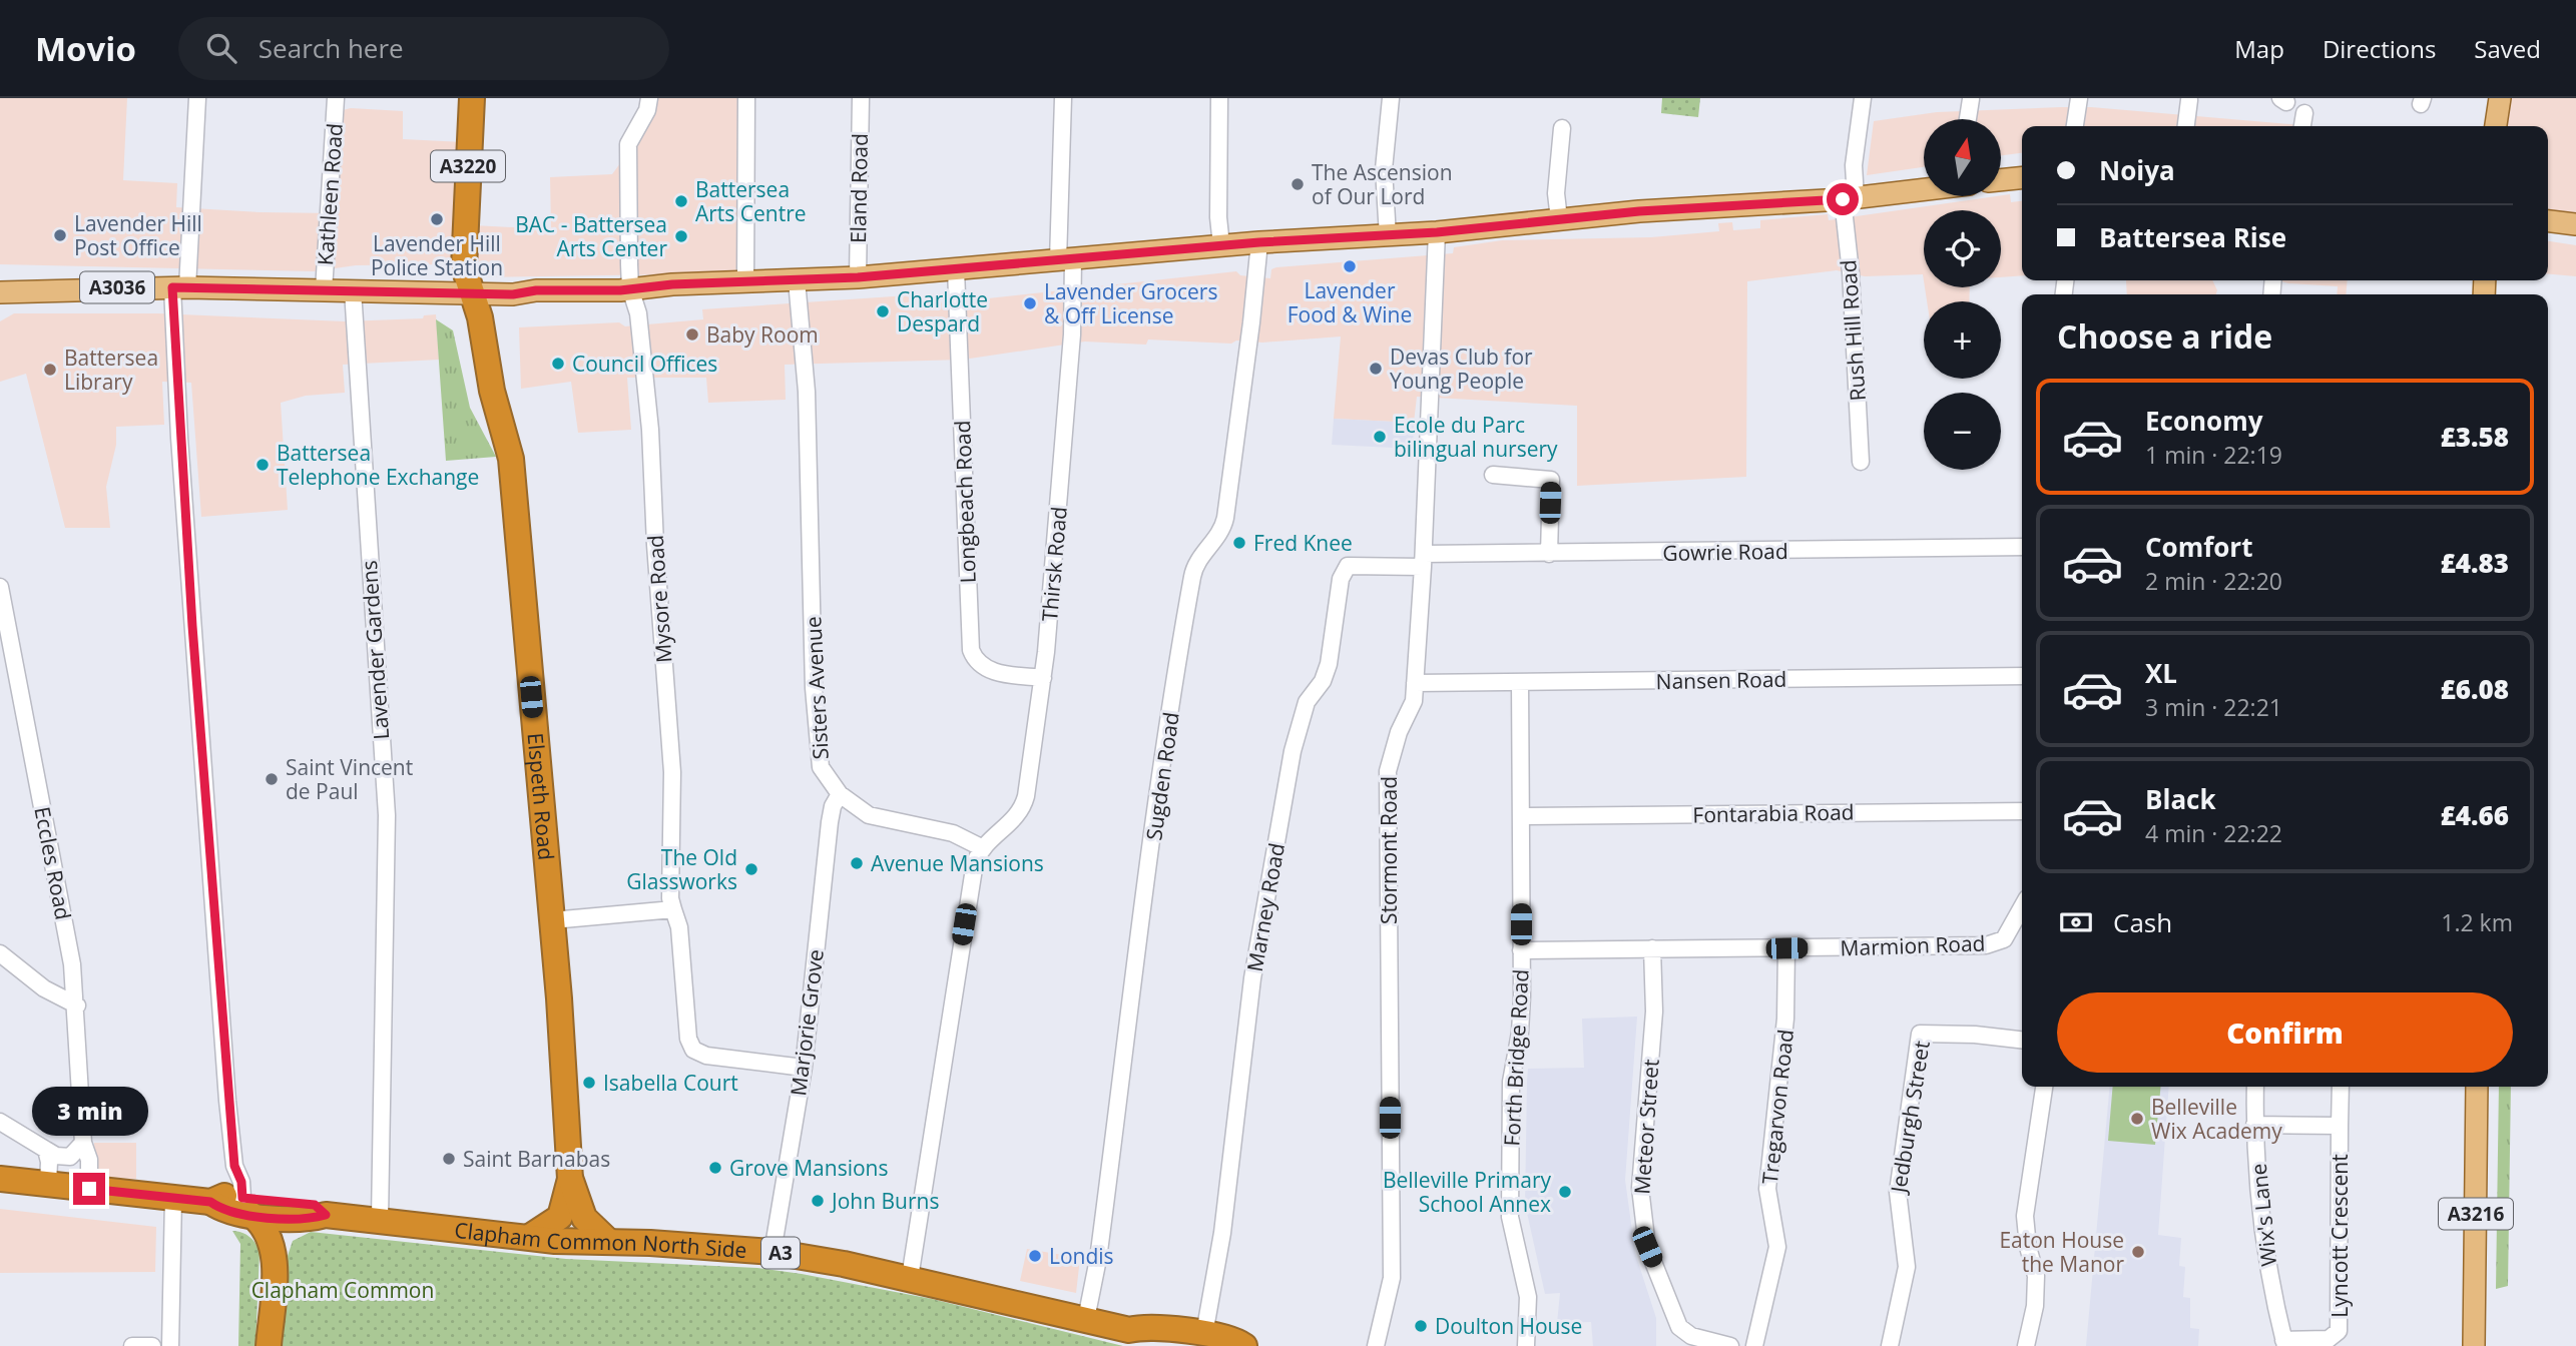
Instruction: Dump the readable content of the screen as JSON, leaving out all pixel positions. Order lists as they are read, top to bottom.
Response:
{
  "streets": {
    "highway": [
      "A3220",
      "Elspeth Road",
      "Clapham Common North Side",
      "A3"
    ],
    "main road": ["A3036", "A3216"],
    "street": [
      "Eland Road",
      "Kathleen Road",
      "Rush Hill Road",
      "Longbeach Road",
      "Gowrie Road",
      "Thirsk Road",
      "Mysore Road",
      "Lavender Gardens",
      "Nansen Road",
      "Sisters Avenue",
      "Sugden Road",
      "Fontarabia Road",
      "Stormont Road",
      "Eccles Road",
      "Marney Road",
      "Marmion Road",
      "Marjorie Grove",
      "Forth Bridge Road",
      "Tregarvon Road",
      "Jedburgh Street",
      "Meteor Street",
      "Wix's Lane",
      "Lyncott Crescent"
    ]
  },
  "crossings": [
    ["A3220", "A3036"],
    ["A3220", "Elspeth Road"],
    ["Eland Road", "A3036"],
    ["Kathleen Road", "A3036"],
    ["A3036", "Rush Hill Road"],
    ["A3036", "Longbeach Road"],
    ["A3036", "Thirsk Road"],
    ["A3036", "Mysore Road"],
    ["A3036", "Lavender Gardens"],
    ["A3036", "Sisters Avenue"],
    ["A3036", "Sugden Road"],
    ["A3036", "Elspeth Road"],
    ["A3036", "Stormont Road"],
    ["Longbeach Road", "Thirsk Road"],
    ["Gowrie Road", "Stormont Road"],
    ["Gowrie Road", "Marney Road"],
    ["Thirsk Road", "Sisters Avenue"],
    ["Mysore Road", "Marjorie Grove"],
    ["Lavender Gardens", "Clapham Common North Side"],
    ["Nansen Road", "Stormont Road"],
    ["Nansen Road", "Forth Bridge Road"],
    ["Sisters Avenue", "Marjorie Grove"],
    ["Sugden Road", "Clapham Common North Side"],
    ["Elspeth Road", "Clapham Common North Side"],
    ["Fontarabia Road", "Forth Bridge Road"],
    ["Stormont Road", "Marney Road"],
    ["Eccles Road", "A3"],
    ["Marney Road", "Clapham Common North Side"],
    ["Marmion Road", "Forth Bridge Road"],
    ["Marmion Road", "Tregarvon Road"],
    ["Marmion Road", "Meteor Street"],
    ["Marjorie Grove", "Clapham Common North Side"],
    ["Wix's Lane", "Lyncott Crescent"],
    ["Clapham Common North Side", "A3"]
  ],
  "parks": ["Clapham Common"],
  "places": [
    "The Ascension of Our Lord",
    "Battersea Arts Centre",
    "Lavender Hill Police Station",
    "Lavender Hill Post Office",
    "BAC - Battersea Arts Center",
    "Lavender Food & Wine",
    "Lavender Grocers & Off License",
    "Charlotte Despard",
    "Baby Room",
    "Council Offices",
    "Devas Club for Young People",
    "Battersea Library",
    "Ecole du Parc bilingual nursery",
    "Battersea Telephone Exchange",
    "Fred Knee",
    "Saint Vincent de Paul",
    "Avenue Mansions",
    "The Old Glassworks",
    "Isabella Court",
    "Belleville Wix Academy",
    "Saint Barnabas",
    "Grove Mansions",
    "Belleville Primary School Annex",
    "John Burns",
    "Eaton House the Manor",
    "Londis",
    "Doulton House"
  ],
  "north": "top",
  "page": {
    "header": "Movio",
    "search": "Search here",
    "nav": ["Map", "Directions", "Saved"],
    "map_buttons": ["+", "−"],
    "banner": ["Noiya", "Battersea Rise"],
    "heading": "Choose a ride",
    "list": [
      {
        "name": "Economy",
        "note": "1 min · 22:19",
        "value": "£3.58"
      },
      {
        "name": "Comfort",
        "note": "2 min · 22:20",
        "value": "£4.83"
      },
      {
        "name": "XL",
        "note": "3 min · 22:21",
        "value": "£6.08"
      },
      {
        "name": "Black",
        "note": "4 min · 22:22",
        "value": "£4.66"
      }
    ],
    "pay": ["Cash", "1.2 km"],
    "buttons": "Confirm",
    "bubble": "3 min"
  }
}
